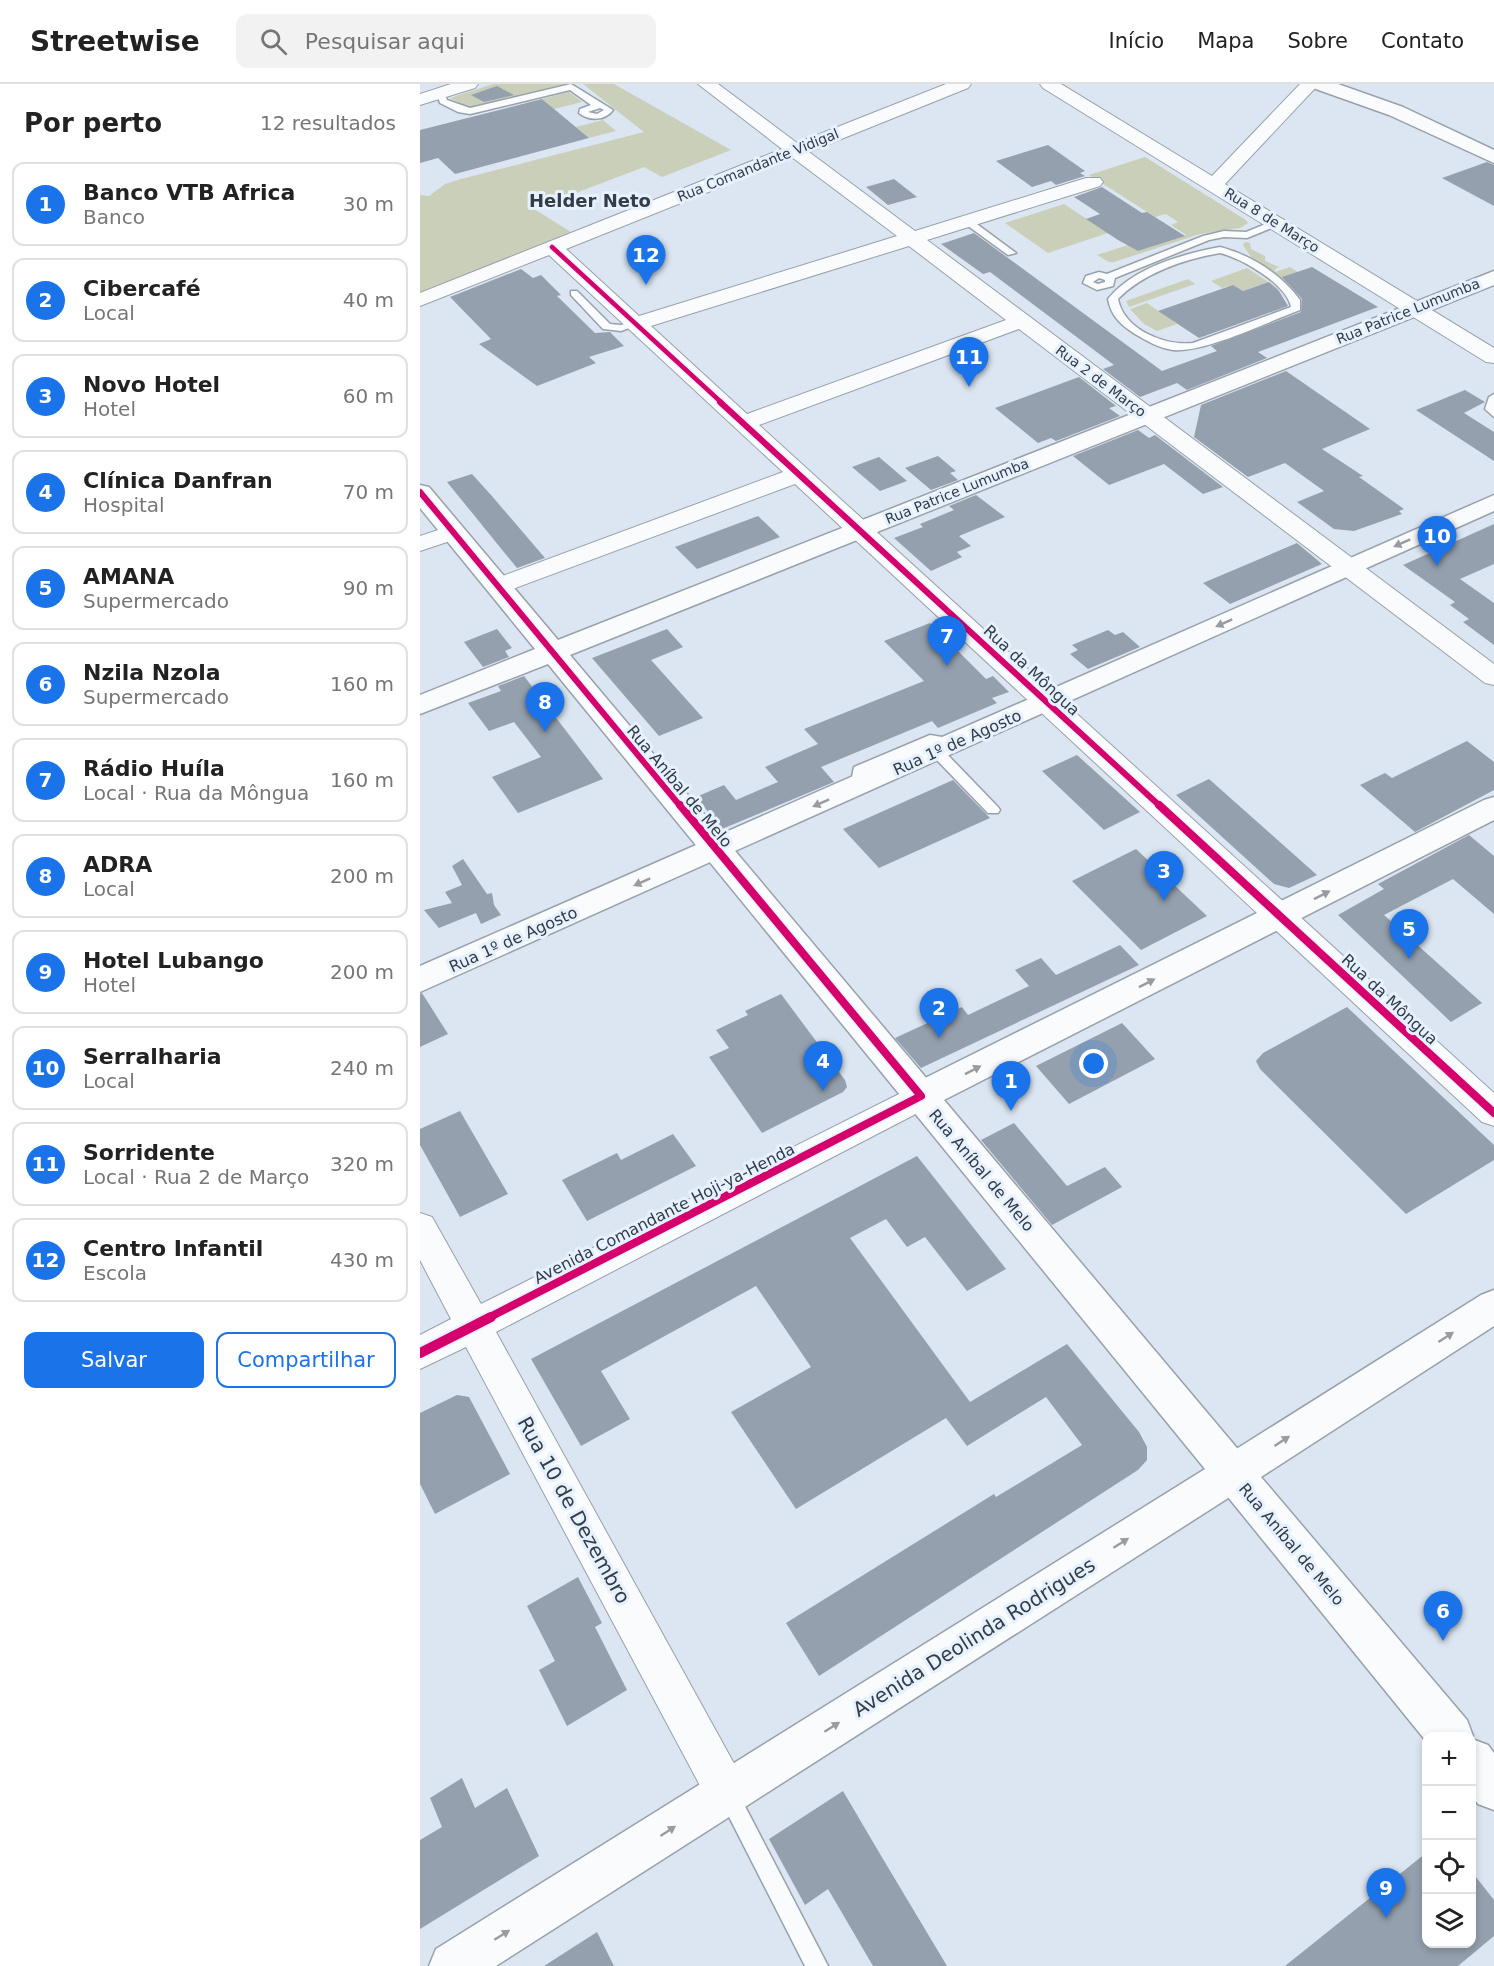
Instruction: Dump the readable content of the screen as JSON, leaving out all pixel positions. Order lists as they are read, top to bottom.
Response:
{
  "streets": {
    "main road": [
      "Rua Patrice Lumumba",
      "Rua 1º de Agosto",
      "Rua Aníbal de Melo",
      "Avenida Comandante Hoji-ya-Henda",
      "Avenida Deolinda Rodrigues"
    ],
    "street": [
      "Rua Comandante Vidigal",
      "Rua 8 de Março",
      "Rua 2 de Março",
      "Rua da Môngua",
      "Rua 10 de Dezembro"
    ]
  },
  "crossings": [
    ["Rua Comandante Vidigal", "Rua 2 de Março"],
    ["Rua Comandante Vidigal", "Rua da Môngua"],
    ["Rua 8 de Março", "Rua Patrice Lumumba"],
    ["Rua Patrice Lumumba", "Rua 2 de Março"],
    ["Rua Patrice Lumumba", "Rua da Môngua"],
    ["Rua Patrice Lumumba", "Rua Aníbal de Melo"],
    ["Rua 2 de Março", "Rua 1º de Agosto"],
    ["Rua da Môngua", "Rua 1º de Agosto"],
    ["Rua da Môngua", "Avenida Comandante Hoji-ya-Henda"],
    ["Rua 1º de Agosto", "Rua Aníbal de Melo"],
    ["Rua Aníbal de Melo", "Avenida Comandante Hoji-ya-Henda"],
    ["Rua Aníbal de Melo", "Avenida Deolinda Rodrigues"],
    ["Avenida Comandante Hoji-ya-Henda", "Rua 10 de Dezembro"],
    ["Rua 10 de Dezembro", "Avenida Deolinda Rodrigues"]
  ],
  "one_way": ["Rua 1º de Agosto", "Avenida Comandante Hoji-ya-Henda", "Avenida Deolinda Rodrigues"],
  "districts": ["Helder Neto"],
  "page": {
    "header": "Streetwise",
    "search": "Pesquisar aqui",
    "nav": [
      "Início",
      "Mapa",
      "Sobre",
      "Contato"
    ],
    "heading": ["Por perto", "12 resultados"],
    "list": [
      {
        "mark": "1",
        "name": "Banco VTB Africa",
        "note": "Banco",
        "value": "30 m"
      },
      {
        "mark": "2",
        "name": "Cibercafé",
        "note": "Local",
        "value": "40 m"
      },
      {
        "mark": "3",
        "name": "Novo Hotel",
        "note": "Hotel",
        "value": "60 m"
      },
      {
        "mark": "4",
        "name": "Clínica Danfran",
        "note": "Hospital",
        "value": "70 m"
      },
      {
        "mark": "5",
        "name": "AMANA",
        "note": "Supermercado",
        "value": "90 m"
      },
      {
        "mark": "6",
        "name": "Nzila Nzola",
        "note": "Supermercado",
        "value": "160 m"
      },
      {
        "mark": "7",
        "name": "Rádio Huíla",
        "note": "Local · Rua da Môngua",
        "value": "160 m"
      },
      {
        "mark": "8",
        "name": "ADRA",
        "note": "Local",
        "value": "200 m"
      },
      {
        "mark": "9",
        "name": "Hotel Lubango",
        "note": "Hotel",
        "value": "200 m"
      },
      {
        "mark": "10",
        "name": "Serralharia",
        "note": "Local",
        "value": "240 m"
      },
      {
        "mark": "11",
        "name": "Sorridente",
        "note": "Local · Rua 2 de Março",
        "value": "320 m"
      },
      {
        "mark": "12",
        "name": "Centro Infantil",
        "note": "Escola",
        "value": "430 m"
      }
    ],
    "pins": [
      "12",
      "11",
      "10",
      "7",
      "8",
      "3",
      "5",
      "2",
      "4",
      "1",
      "6",
      "9"
    ],
    "buttons": ["Salvar", "Compartilhar"],
    "map_buttons": ["+", "−"]
  }
}
